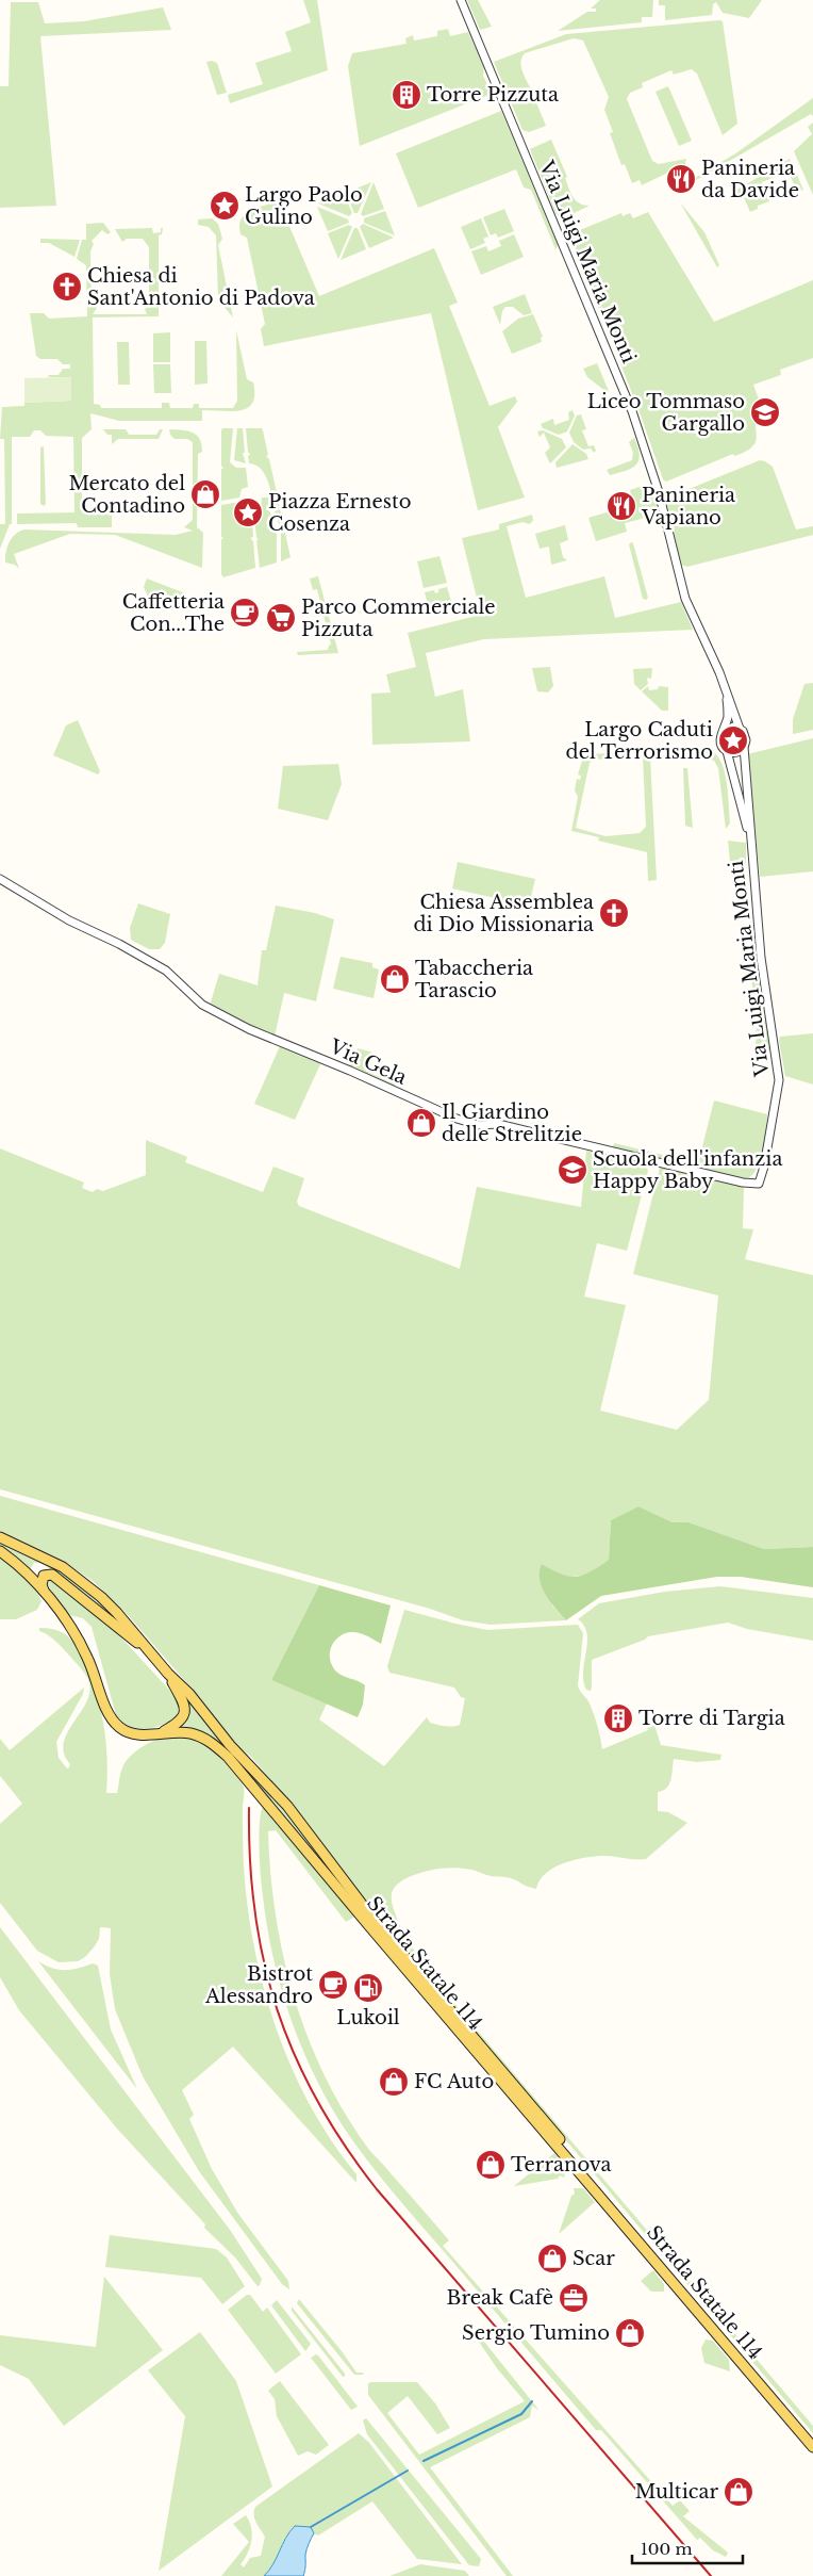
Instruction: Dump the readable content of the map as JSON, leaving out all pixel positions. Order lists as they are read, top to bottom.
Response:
{
  "streets": {
    "main road": ["Strada Statale 114"],
    "street": ["Via Luigi Maria Monti", "Via Gela"]
  },
  "crossings": [
    ["Via Luigi Maria Monti", "Via Gela"]
  ],
  "places": {
    "building": ["Torre Pizzuta", "Torre di Targia"],
    "restaurant": ["Panineria da Davide", "Panineria Vapiano"],
    "place": ["Largo Paolo Gulino", "Piazza Ernesto Cosenza", "Largo Caduti del Terrorismo"],
    "church": ["Chiesa di Sant'Antonio di Padova", "Chiesa Assemblea di Dio Missionaria"],
    "school or university": ["Liceo Tommaso Gargallo", "Scuola dell'infanzia Happy Baby"],
    "shop": [
      "Mercato del Contadino",
      "Tabaccheria Tarascio",
      "Il Giardino delle Strelitzie",
      "FC Auto",
      "Terranova",
      "Scar",
      "Sergio Tumino",
      "Multicar"
    ],
    "cafe": ["Caffetteria Con...The", "Bistrot Alessandro"],
    "supermarket": ["Parco Commerciale Pizzuta"],
    "fuel station": ["Lukoil"],
    "office": ["Break Cafè"]
  },
  "scale_bar": "100 m"
}
